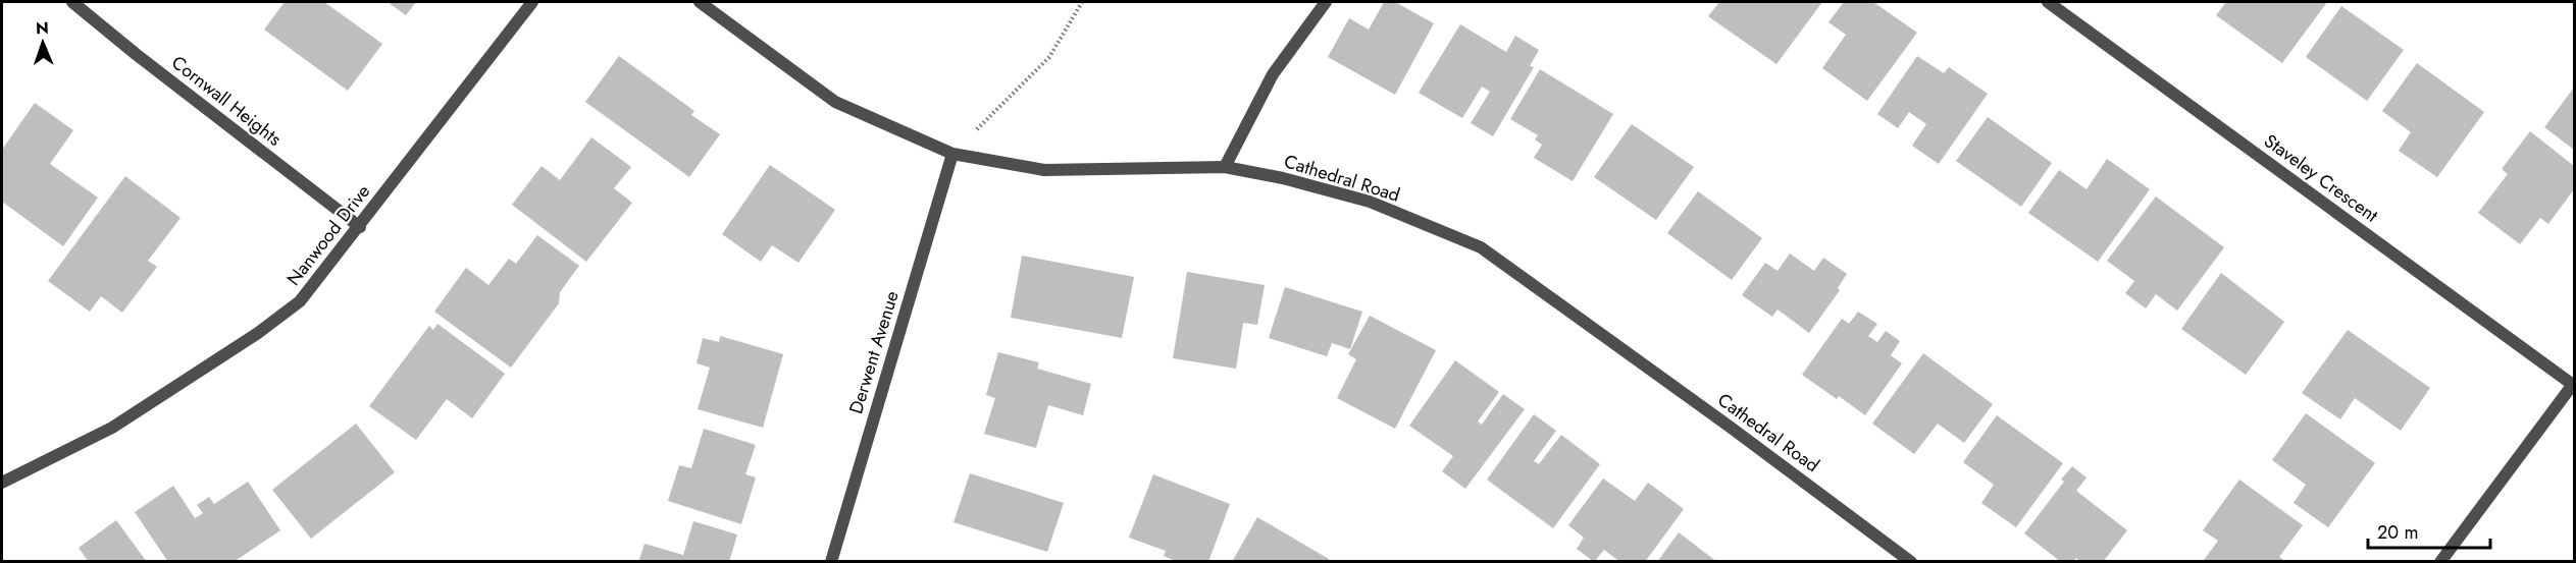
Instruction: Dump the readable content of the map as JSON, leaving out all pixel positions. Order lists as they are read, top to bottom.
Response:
{
  "streets": {
    "street": [
      "Cornwall Heights",
      "Cathedral Road",
      "Staveley Crescent",
      "Nanwood Drive",
      "Derwent Avenue"
    ]
  },
  "crossings": [
    ["Cornwall Heights", "Nanwood Drive"],
    ["Cathedral Road", "Derwent Avenue"]
  ],
  "scale_bar": "20 m",
  "north": "top"
}
